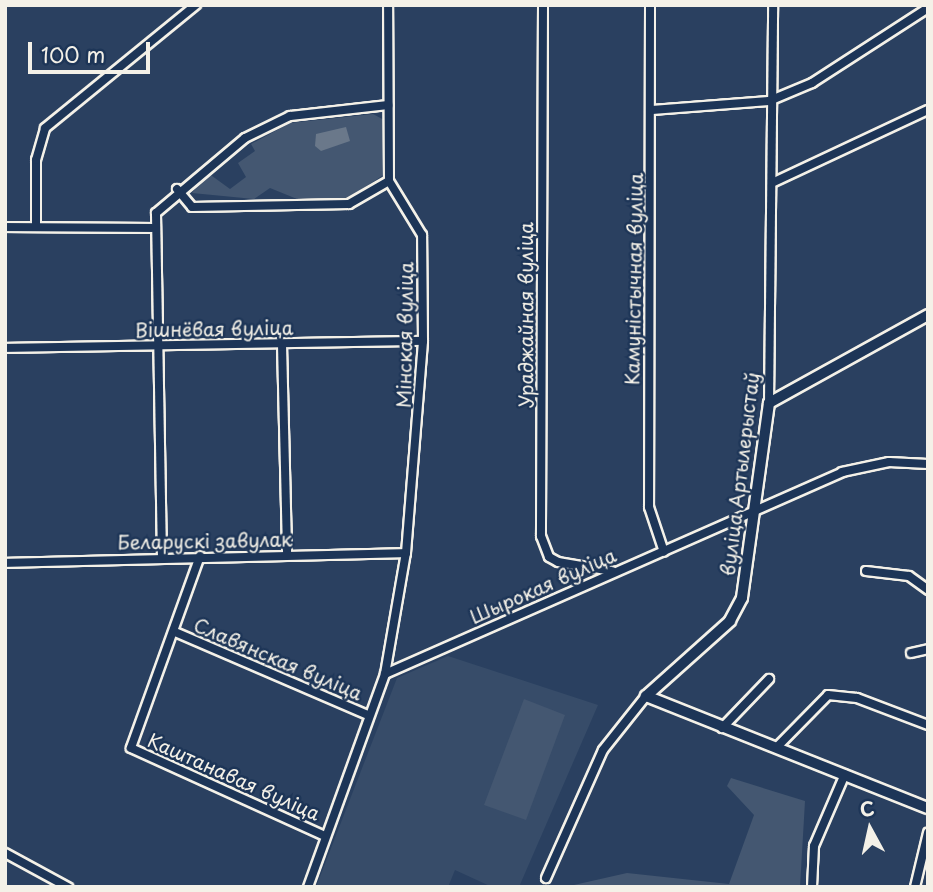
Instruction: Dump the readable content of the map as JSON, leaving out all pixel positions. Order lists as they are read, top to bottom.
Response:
{
  "streets": {
    "street": [
      "Камуністычная вуліца",
      "Ураджайная вуліца",
      "Вішнёвая вуліца",
      "Мінская вуліца",
      "вуліца Артылерыстаў",
      "Беларускі завулак",
      "Шырокая вуліца",
      "Славянская вуліца",
      "Каштанавая вуліца"
    ]
  },
  "crossings": [
    ["Камуністычная вуліца", "Шырокая вуліца"],
    ["Ураджайная вуліца", "Шырокая вуліца"],
    ["Вішнёвая вуліца", "Мінская вуліца"],
    ["Мінская вуліца", "Беларускі завулак"],
    ["Мінская вуліца", "Шырокая вуліца"],
    ["вуліца Артылерыстаў", "Шырокая вуліца"],
    ["Славянская вуліца", "Каштанавая вуліца"]
  ],
  "scale_bar": "100 m",
  "north": "top"
}
